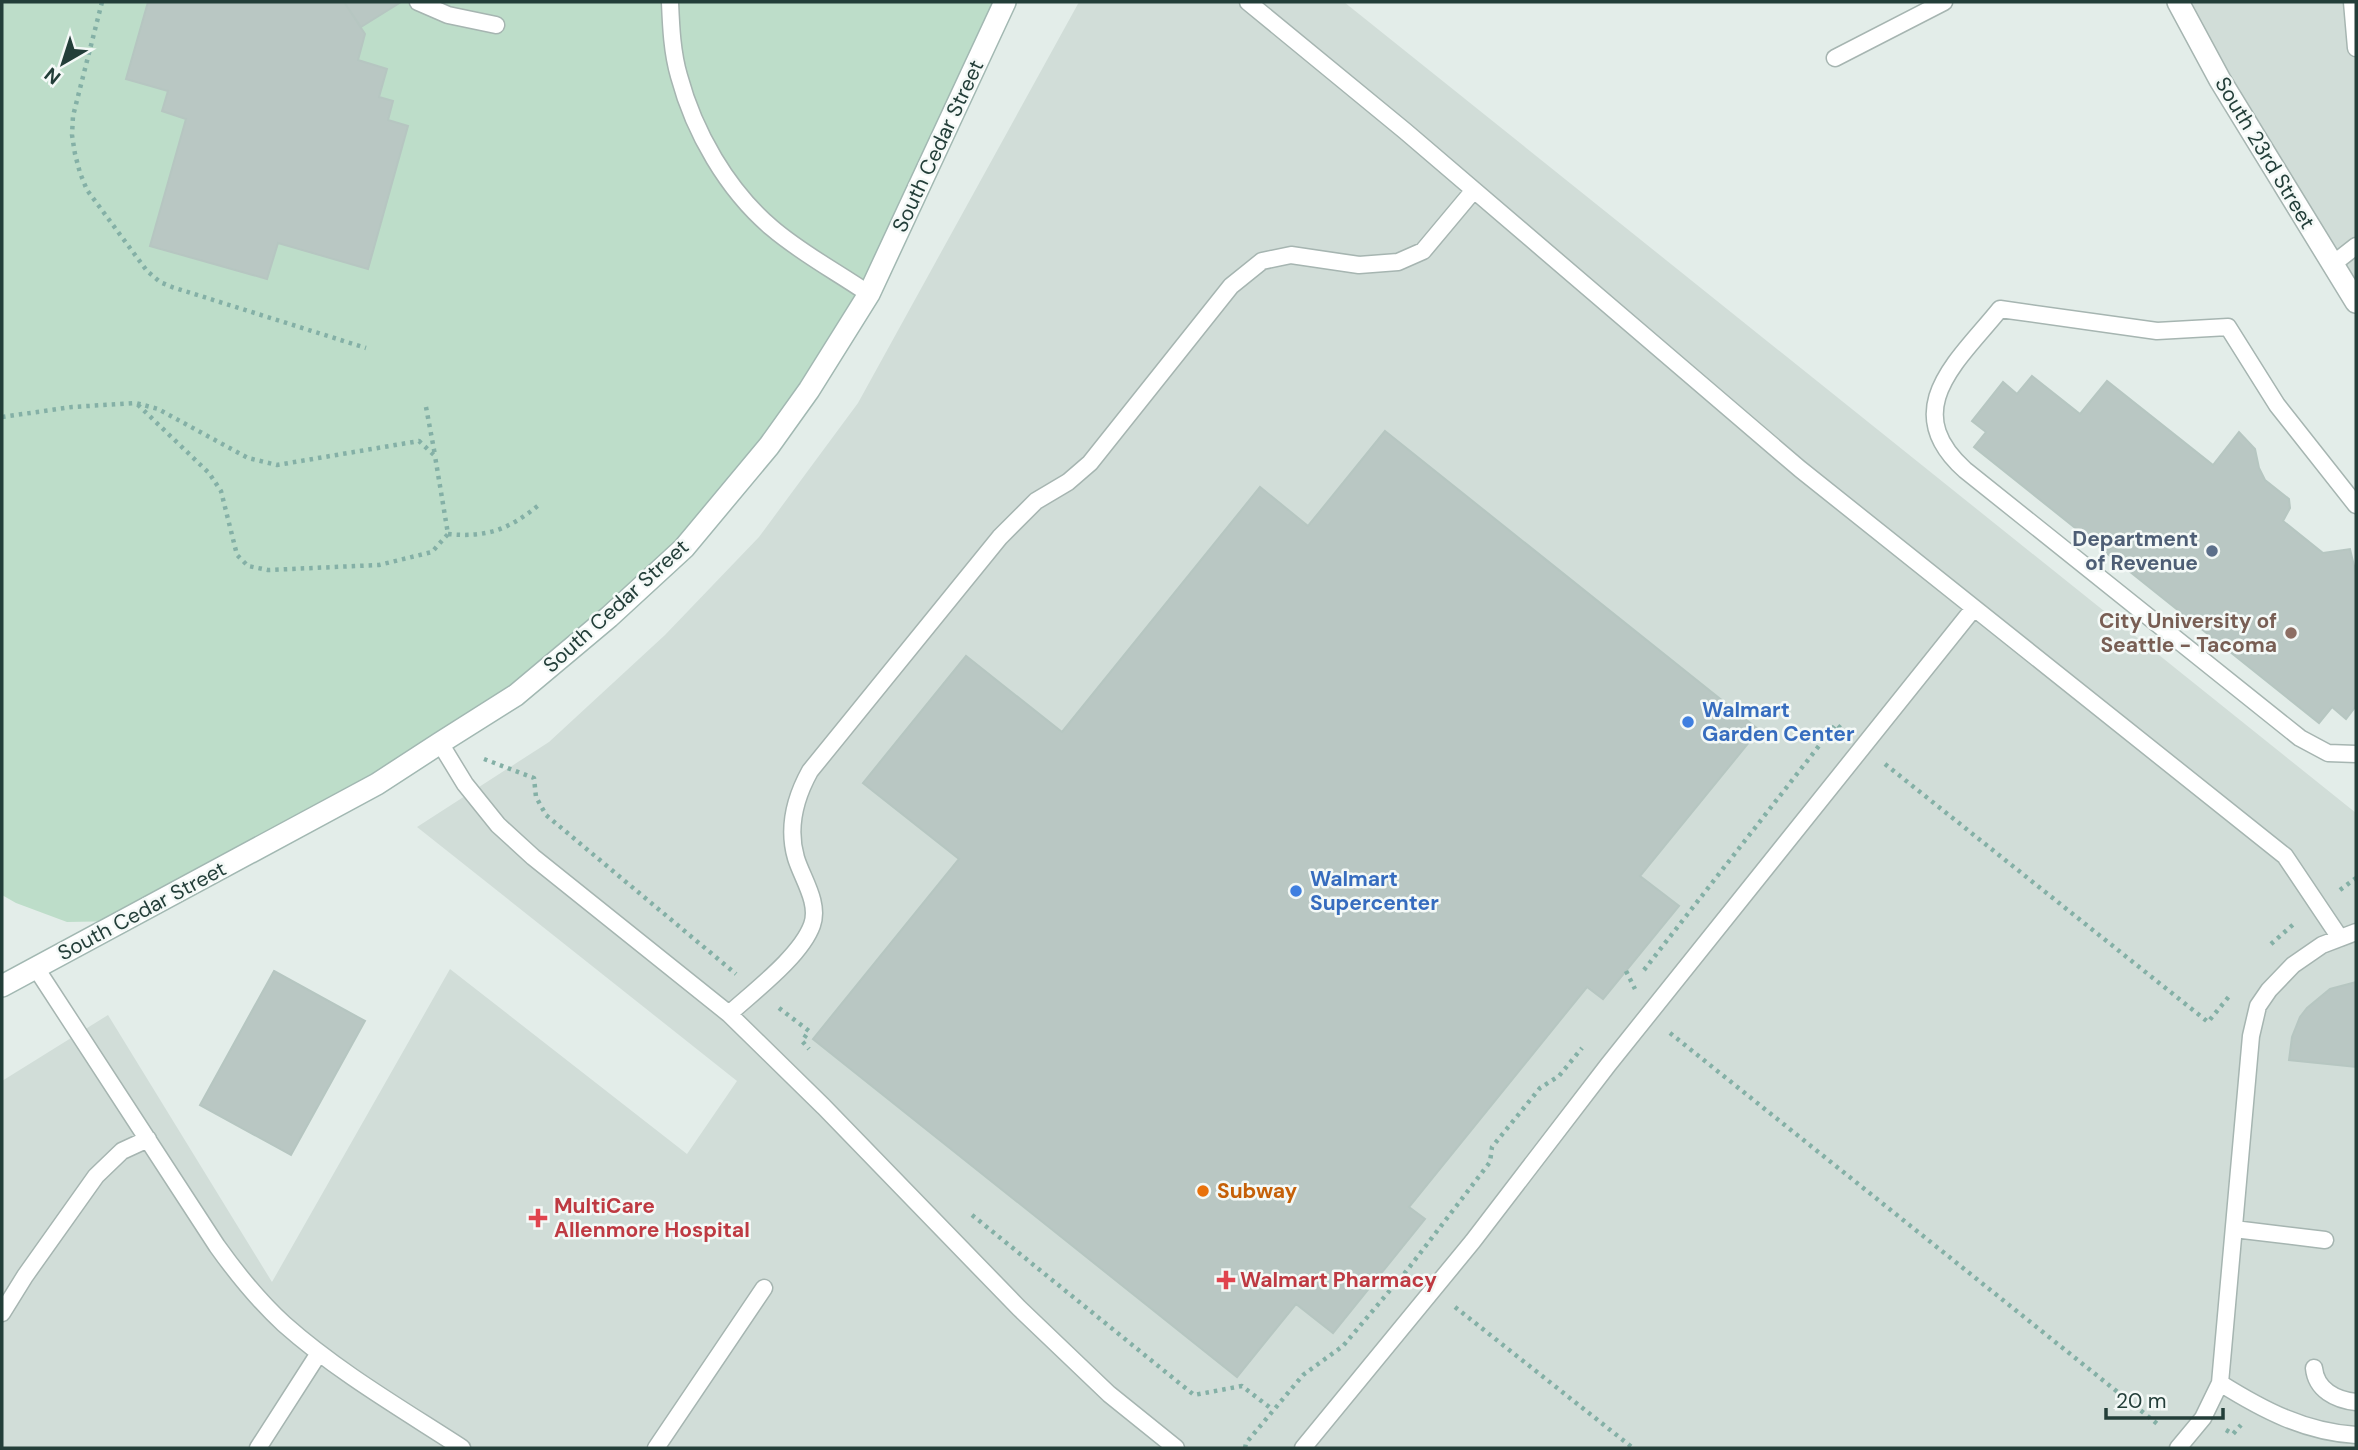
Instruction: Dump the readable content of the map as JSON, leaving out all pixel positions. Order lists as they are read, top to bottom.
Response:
{
  "streets": {
    "main road": ["South Cedar Street", "South 23rd Street"]
  },
  "places": {
    "other": [
      "Department of Revenue",
      "City University of Seattle - Tacoma",
      "Walmart Garden Center",
      "Walmart Supercenter",
      "Subway"
    ],
    "health": ["MultiCare Allenmore Hospital", "Walmart Pharmacy"]
  },
  "scale_bar": "20 m",
  "north": "bottom left"
}
